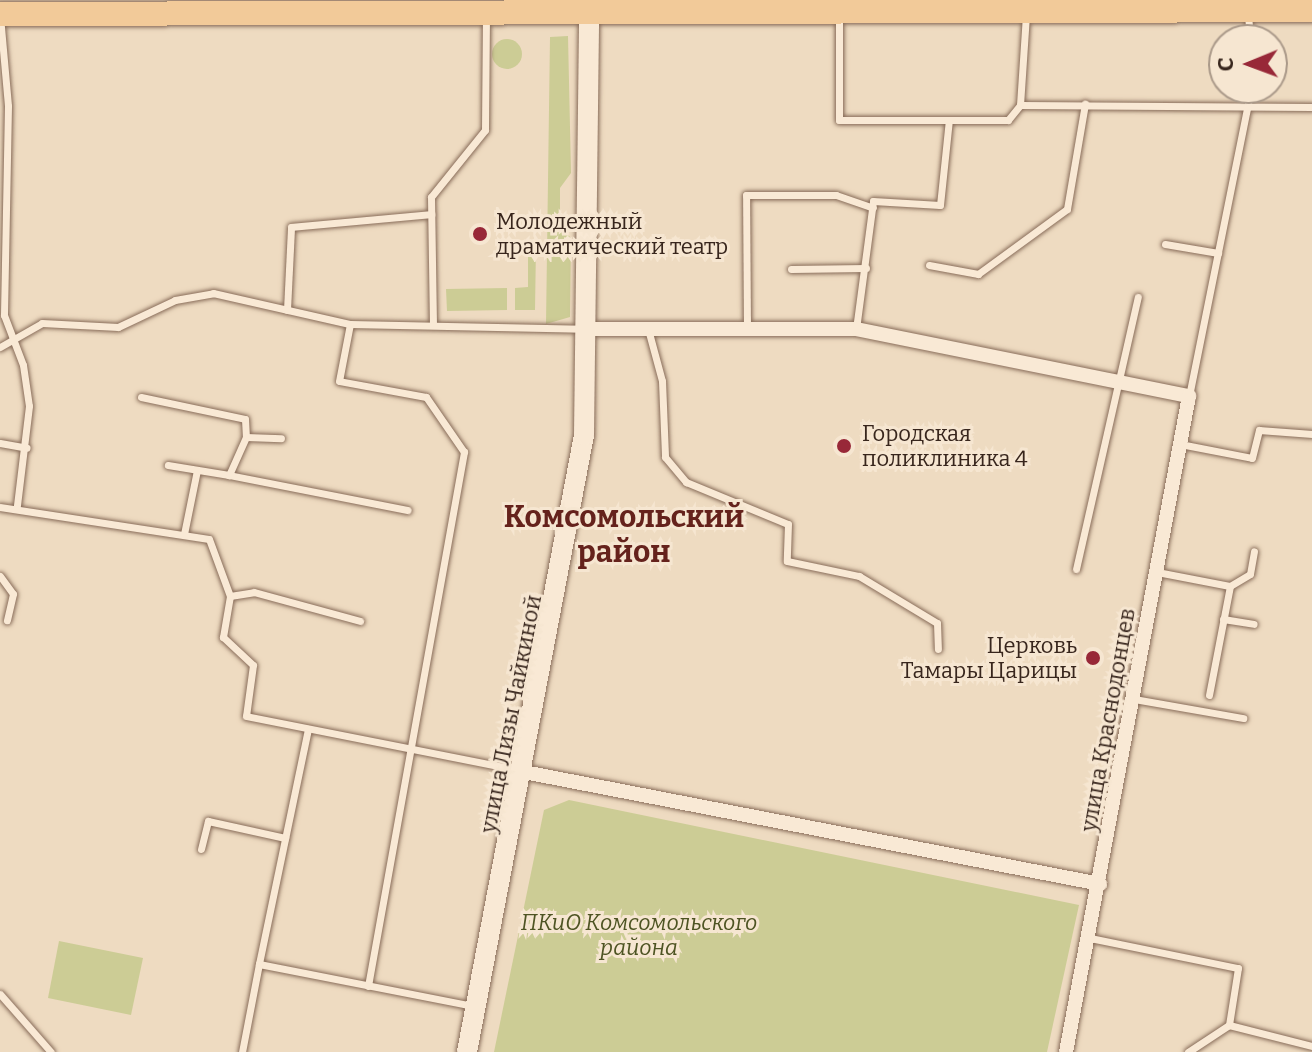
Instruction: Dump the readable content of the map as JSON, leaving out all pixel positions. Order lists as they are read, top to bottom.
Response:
{
  "streets": {
    "main road": ["улица Лизы Чайкиной"],
    "street": ["улица Краснодонцев"]
  },
  "districts": ["Комсомольский район"],
  "parks": ["ПКиО Комсомольского района"],
  "places": ["Молодежный драматический театр", "Городская поликлиника 4", "Церковь Тамары Царицы"],
  "north": "left"
}
